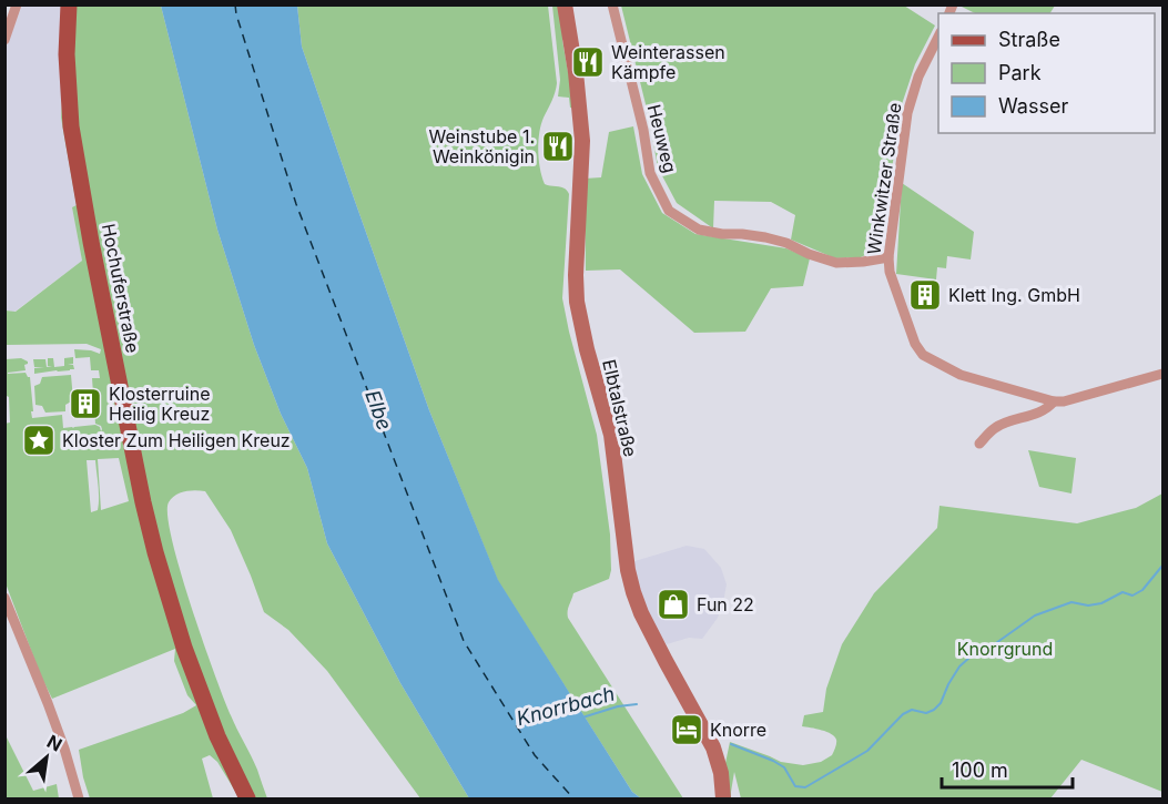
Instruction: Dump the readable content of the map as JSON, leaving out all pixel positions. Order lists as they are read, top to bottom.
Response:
{
  "streets": {
    "main road": ["Hochuferstraße"],
    "street": ["Heuweg", "Winkwitzer Straße", "Elbtalstraße"]
  },
  "crossings": [
    ["Heuweg", "Winkwitzer Straße"]
  ],
  "water": ["Elbe", "Knorrbach"],
  "parks": ["Knorrgrund"],
  "places": {
    "restaurant": ["Weinterassen Kämpfe", "Weinstube 1. Weinkönigin"],
    "building": ["Klett Ing. GmbH", "Klosterruine Heilig Kreuz"],
    "place": ["Kloster Zum Heiligen Kreuz"],
    "shop": ["Fun 22"],
    "hotel": ["Knorre"]
  },
  "legend": ["Straße", "Park", "Wasser"],
  "scale_bar": "100 m",
  "north": "top right"
}
